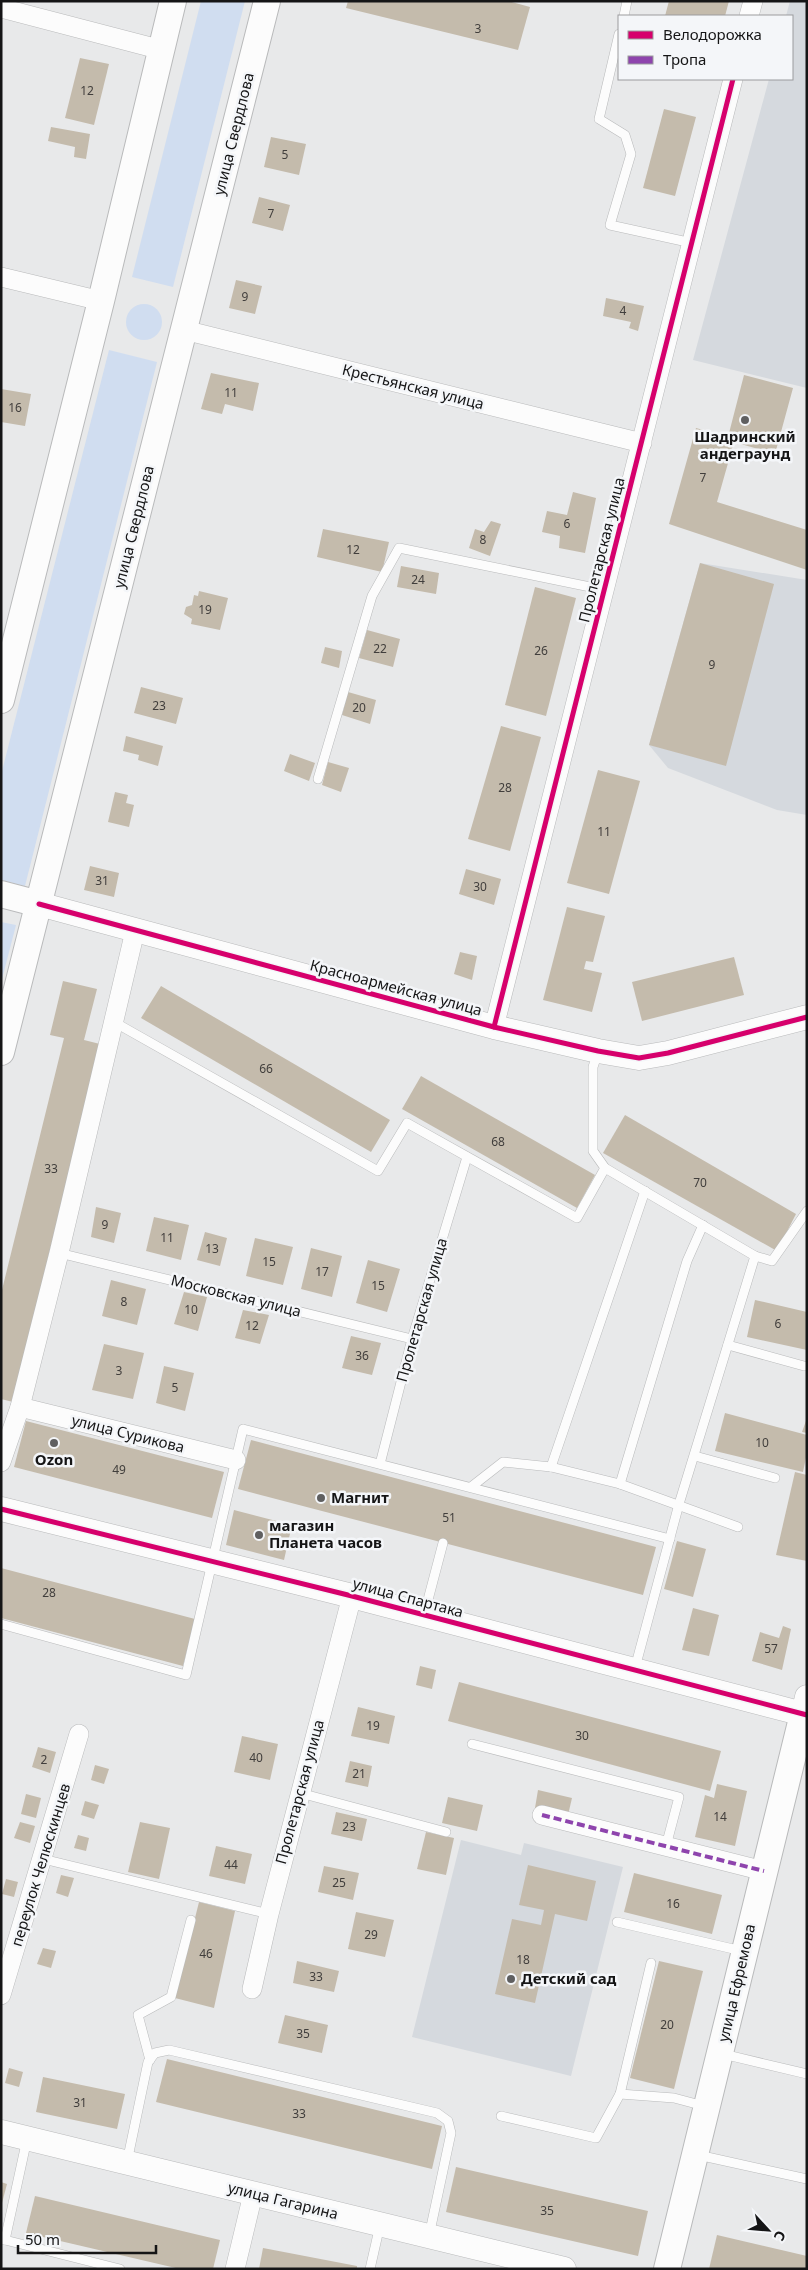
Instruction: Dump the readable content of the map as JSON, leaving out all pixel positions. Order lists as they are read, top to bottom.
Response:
{
  "streets": {
    "main road": ["улица Свердлова", "Красноармейская улица", "улица Ефремова"],
    "street": [
      "Крестьянская улица",
      "Пролетарская улица",
      "улица Сурикова",
      "улица Спартака",
      "переулок Челюскинцев",
      "улица Гагарина"
    ],
    "lane": ["Московская улица"]
  },
  "crossings": [
    ["улица Свердлова", "Крестьянская улица"],
    ["улица Свердлова", "Красноармейская улица"],
    ["Крестьянская улица", "Пролетарская улица"],
    ["Пролетарская улица", "Красноармейская улица"],
    ["Пролетарская улица", "Московская улица"],
    ["Пролетарская улица", "улица Спартака"],
    ["улица Спартака", "улица Ефремова"]
  ],
  "places": [
    "Шадринский андеграунд",
    "Ozon",
    "Магнит",
    "магазин Планета часов",
    "Детский сад"
  ],
  "house_numbers": [
    "3",
    "12",
    "5",
    "7",
    "9",
    "4",
    "11",
    "16",
    "7",
    "6",
    "8",
    "12",
    "24",
    "19",
    "22",
    "26",
    "9",
    "23",
    "20",
    "28",
    "11",
    "31",
    "30",
    "66",
    "68",
    "33",
    "70",
    "9",
    "11",
    "13",
    "15",
    "17",
    "15",
    "8",
    "10",
    "6",
    "12",
    "36",
    "3",
    "5",
    "10",
    "49",
    "51",
    "28",
    "57",
    "19",
    "30",
    "40",
    "2",
    "21",
    "14",
    "23",
    "44",
    "25",
    "16",
    "29",
    "46",
    "18",
    "33",
    "20",
    "35",
    "31",
    "33",
    "35"
  ],
  "legend": ["Велодорожка", "Тропа"],
  "scale_bar": "50 m",
  "north": "bottom right"
}
